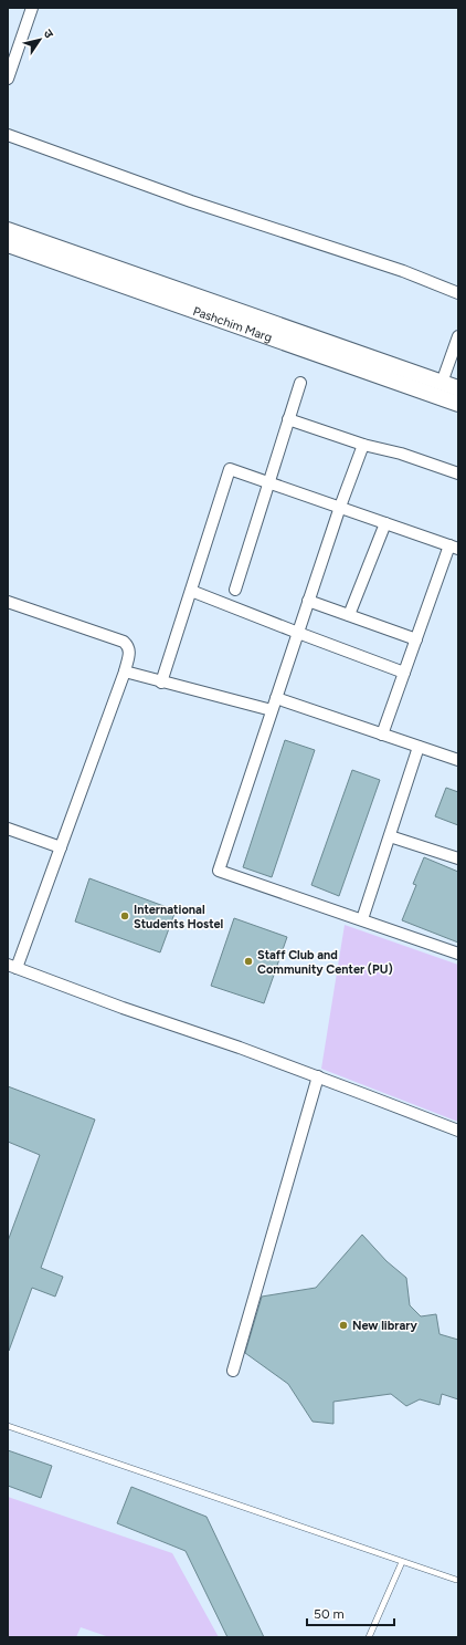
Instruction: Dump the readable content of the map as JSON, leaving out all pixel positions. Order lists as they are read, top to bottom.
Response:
{
  "streets": {
    "main road": ["Pashchim Marg"]
  },
  "places": ["International Students Hostel", "Staff Club and Community Center (PU)", "New library"],
  "scale_bar": "50 m",
  "north": "top right"
}
